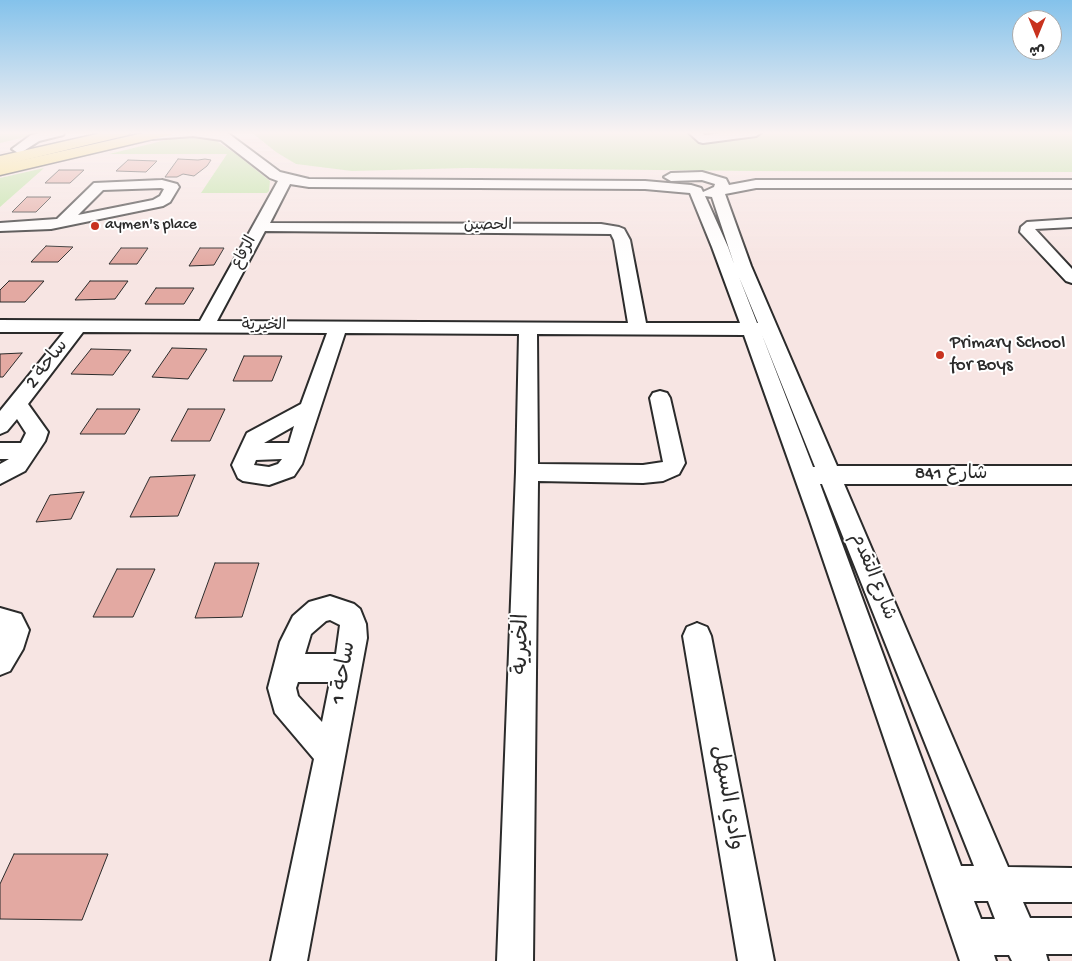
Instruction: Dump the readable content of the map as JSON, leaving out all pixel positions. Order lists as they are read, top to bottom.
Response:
{
  "streets": {
    "street": [
      "الحصين",
      "الرفاع",
      "الخيرية",
      "ساحة 2",
      "شارع 841",
      "شارع التقدم",
      "ساحة 1",
      "وادي السهل"
    ]
  },
  "crossings": [
    ["الحصين", "الرفاع"],
    ["الحصين", "الخيرية"],
    ["الرفاع", "الخيرية"],
    ["الخيرية", "ساحة 2"],
    ["الخيرية", "شارع التقدم"],
    ["شارع 841", "شارع التقدم"]
  ],
  "places": ["aymen's place", "Primary School for Boys"],
  "north": "bottom"
}
